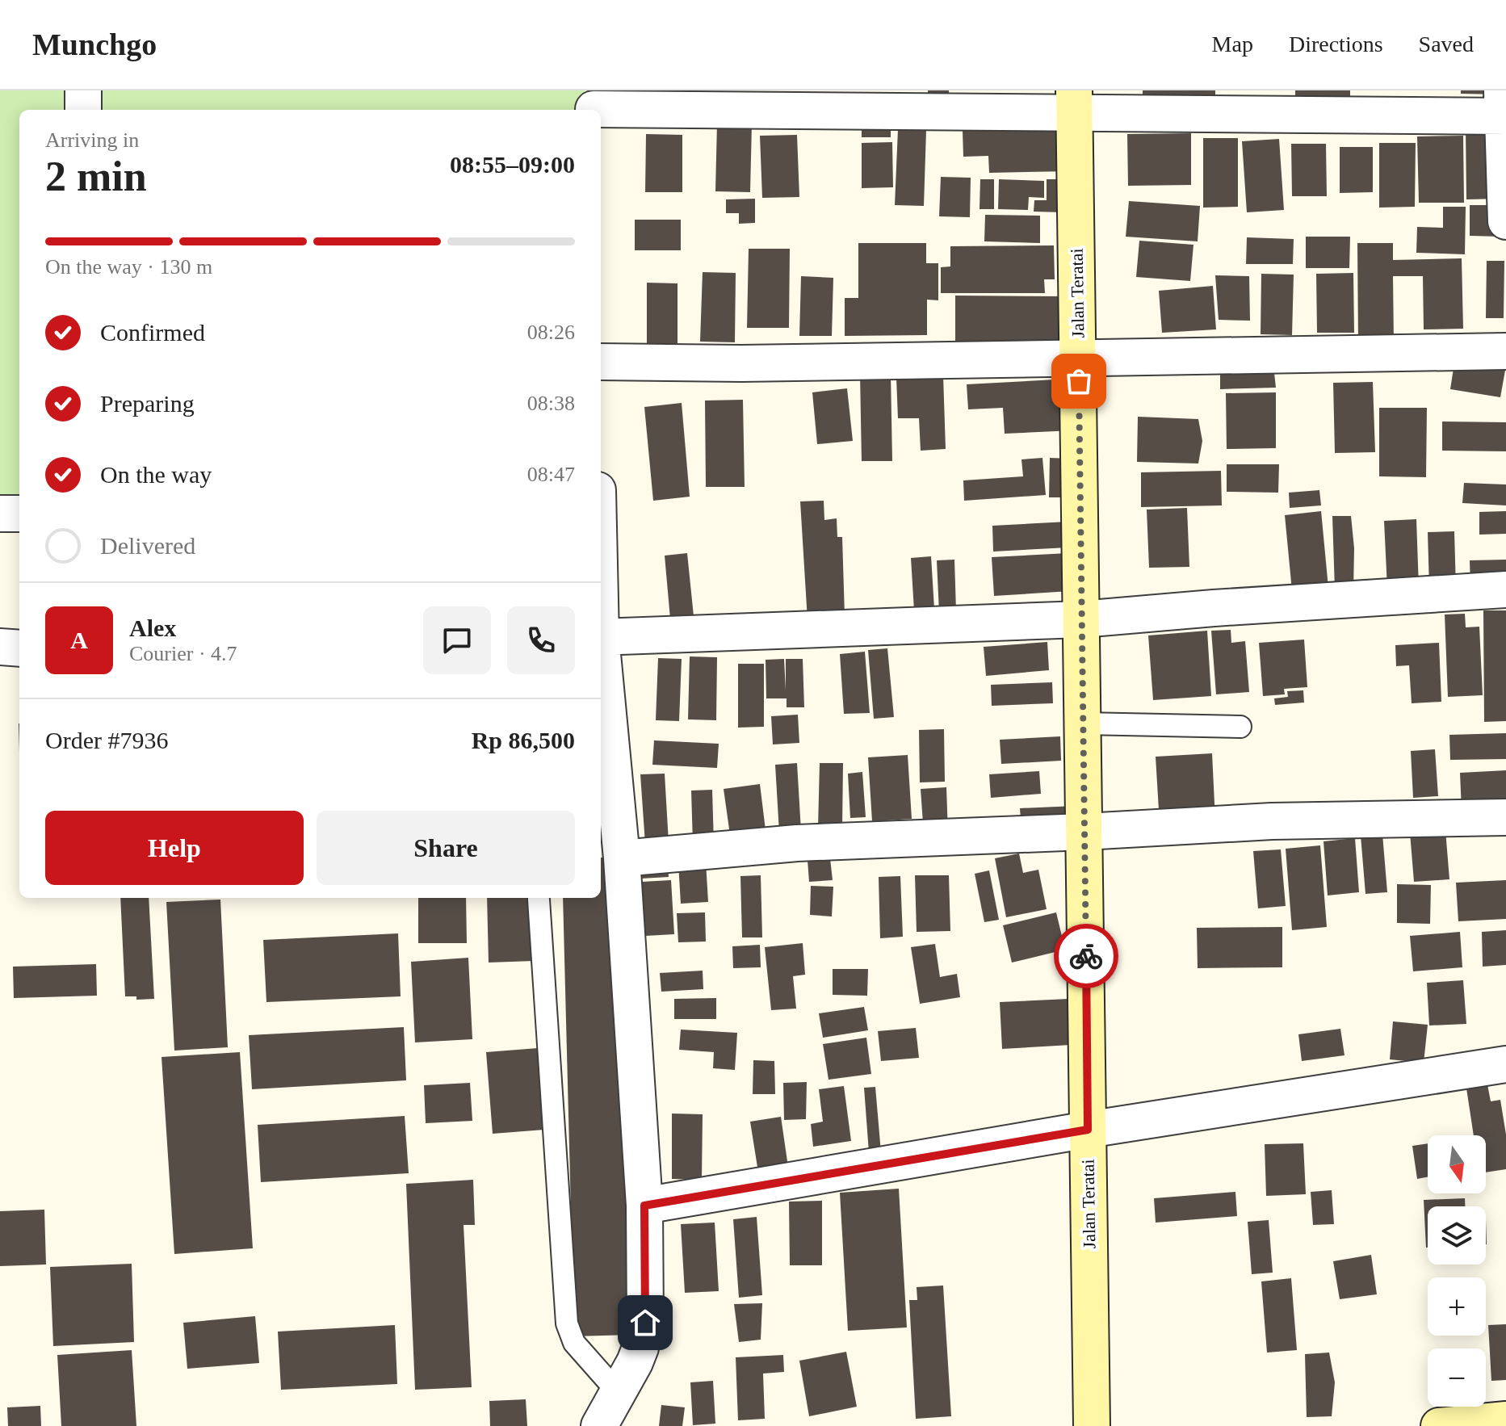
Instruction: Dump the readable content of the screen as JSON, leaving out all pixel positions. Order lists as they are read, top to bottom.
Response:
{
  "streets": {
    "street": ["Jalan Teratai"]
  },
  "north": "bottom",
  "page": {
    "header": "Munchgo",
    "nav": ["Map", "Directions", "Saved"],
    "heading": ["2 min", "Arriving in", "08:55–09:00"],
    "panel": [
      "Alex",
      "Courier · 4.7",
      "Order #7936",
      "Rp 86,500"
    ],
    "bar": "On the way · 130 m",
    "list": [
      ["Confirmed", "08:26"],
      ["Preparing", "08:38"],
      ["On the way", "08:47"],
      "Delivered"
    ],
    "round": "A",
    "buttons": ["Help", "Share"],
    "map_buttons": ["+", "−"]
  }
}
